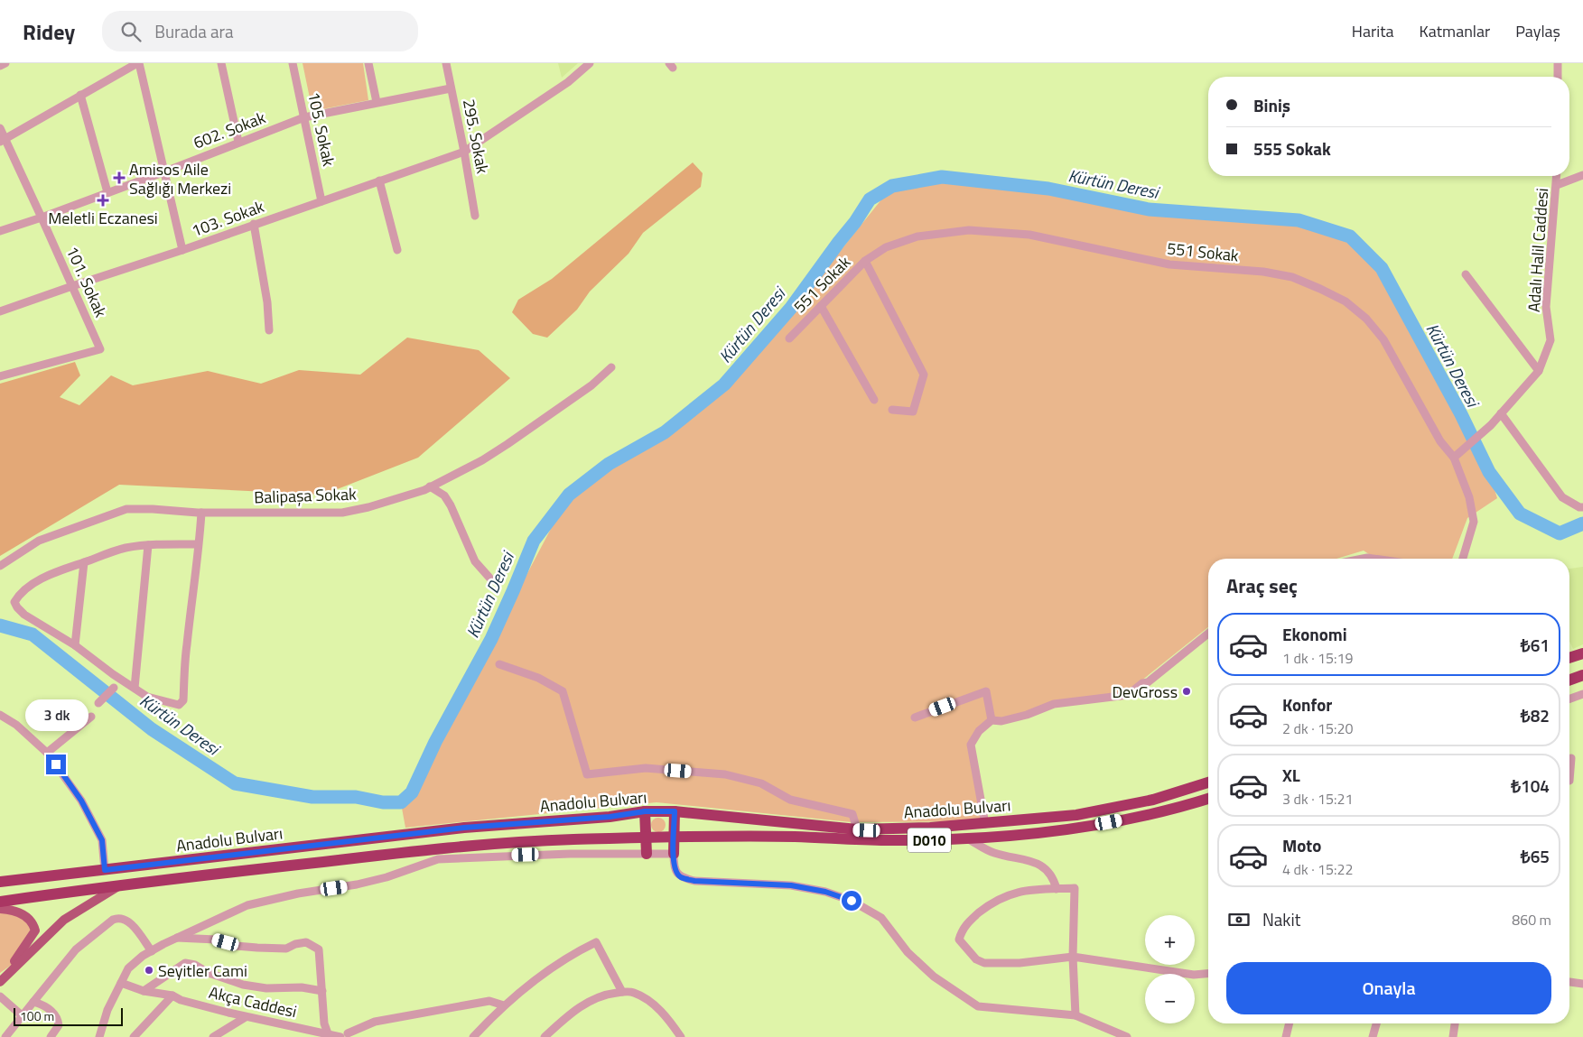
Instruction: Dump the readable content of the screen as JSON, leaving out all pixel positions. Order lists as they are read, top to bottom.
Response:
{
  "streets": {
    "highway": ["Anadolu Bulvarı", "D010"],
    "street": [
      "105. Sokak",
      "602. Sokak",
      "295. Sokak",
      "103. Sokak",
      "Adalı Halil Caddesi",
      "551 Sokak",
      "101. Sokak",
      "Balipaşa Sokak",
      "Akça Caddesi"
    ]
  },
  "crossings": [
    ["105. Sokak", "602. Sokak"],
    ["105. Sokak", "103. Sokak"],
    ["602. Sokak", "295. Sokak"],
    ["602. Sokak", "101. Sokak"],
    ["295. Sokak", "103. Sokak"],
    ["103. Sokak", "101. Sokak"],
    ["Adalı Halil Caddesi", "551 Sokak"]
  ],
  "water": ["Kürtün Deresi"],
  "places": {
    "health": ["Amisos Aile Sağlığı Merkezi", "Meletli Eczanesi"],
    "other": ["DevGross", "Seyitler Cami"]
  },
  "scale_bar": "100 m",
  "page": {
    "header": "Ridey",
    "search": "Burada ara",
    "nav": ["Harita", "Katmanlar", "Paylaş"],
    "banner": ["Biniş", "555 Sokak"],
    "heading": "Araç seç",
    "list": [
      {
        "name": "Ekonomi",
        "note": "1 dk · 15:19",
        "value": "₺61"
      },
      {
        "name": "Konfor",
        "note": "2 dk · 15:20",
        "value": "₺82"
      },
      {
        "name": "XL",
        "note": "3 dk · 15:21",
        "value": "₺104"
      },
      {
        "name": "Moto",
        "note": "4 dk · 15:22",
        "value": "₺65"
      }
    ],
    "bubble": "3 dk",
    "pay": ["Nakit", "860 m"],
    "map_buttons": ["+", "−"],
    "buttons": "Onayla",
    "scale": "100 m"
  }
}
